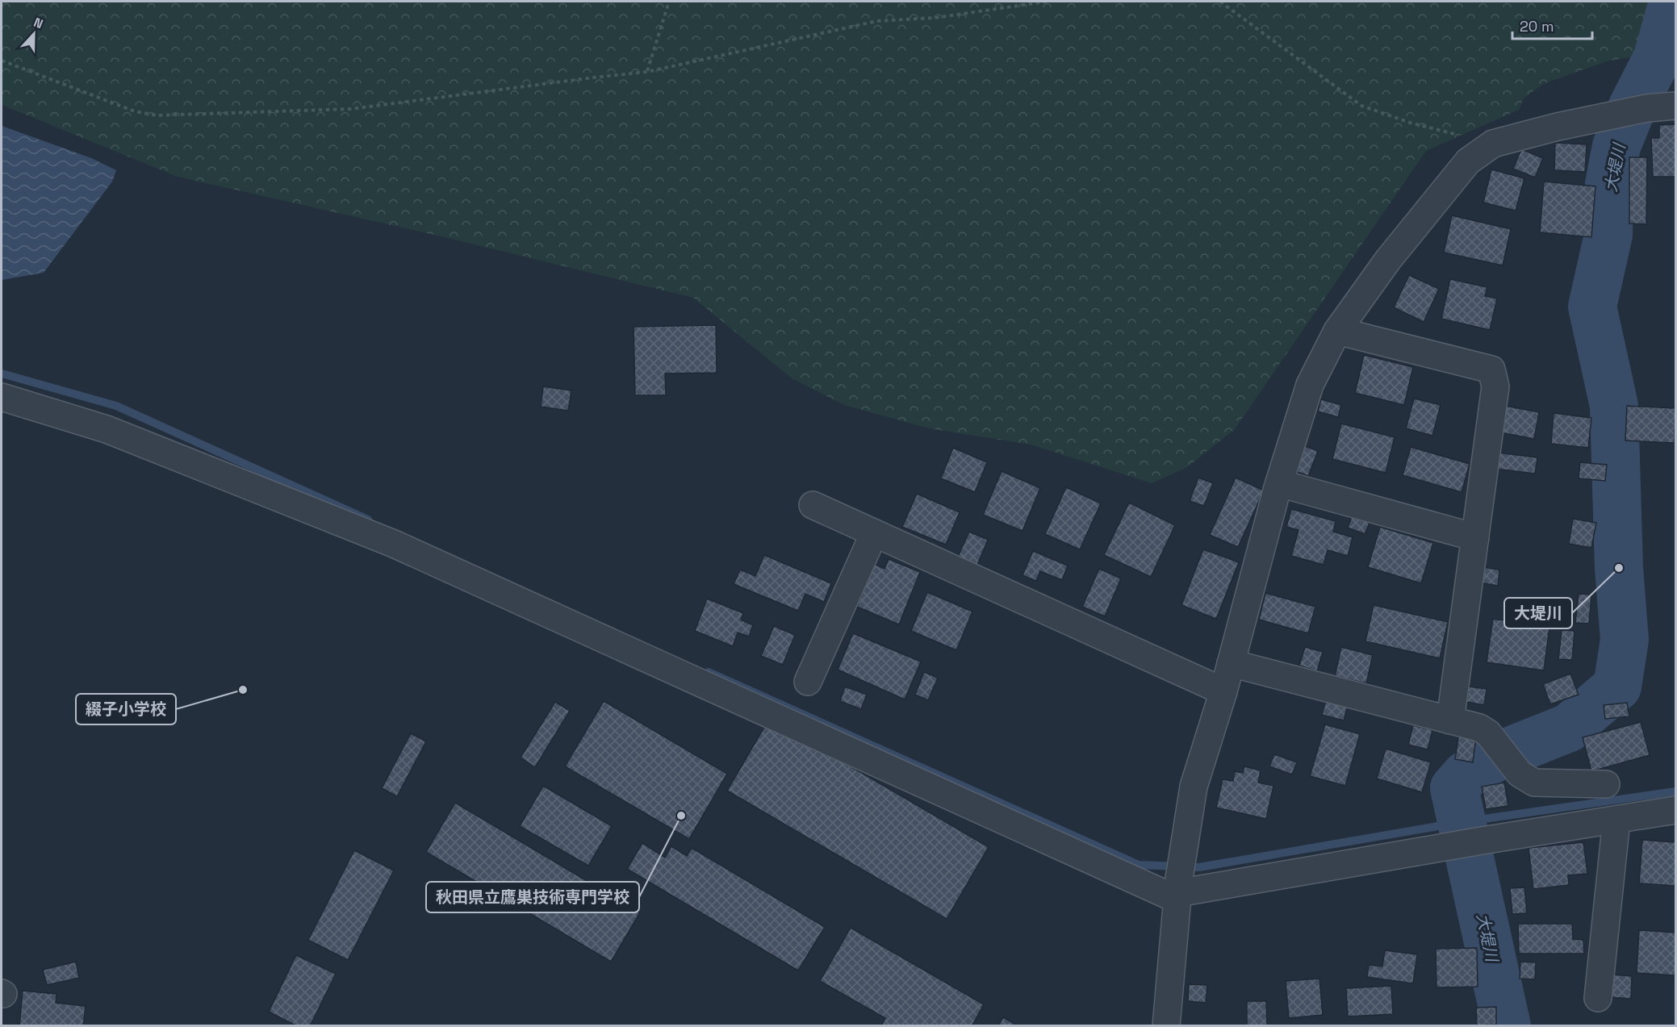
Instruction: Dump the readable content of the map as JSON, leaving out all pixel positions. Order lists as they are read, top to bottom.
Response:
{
  "water": ["大堤川"],
  "places": ["大堤川", "綴子小学校", "秋田県立鷹巣技術専門学校"],
  "scale_bar": "20 m",
  "north": "top"
}
